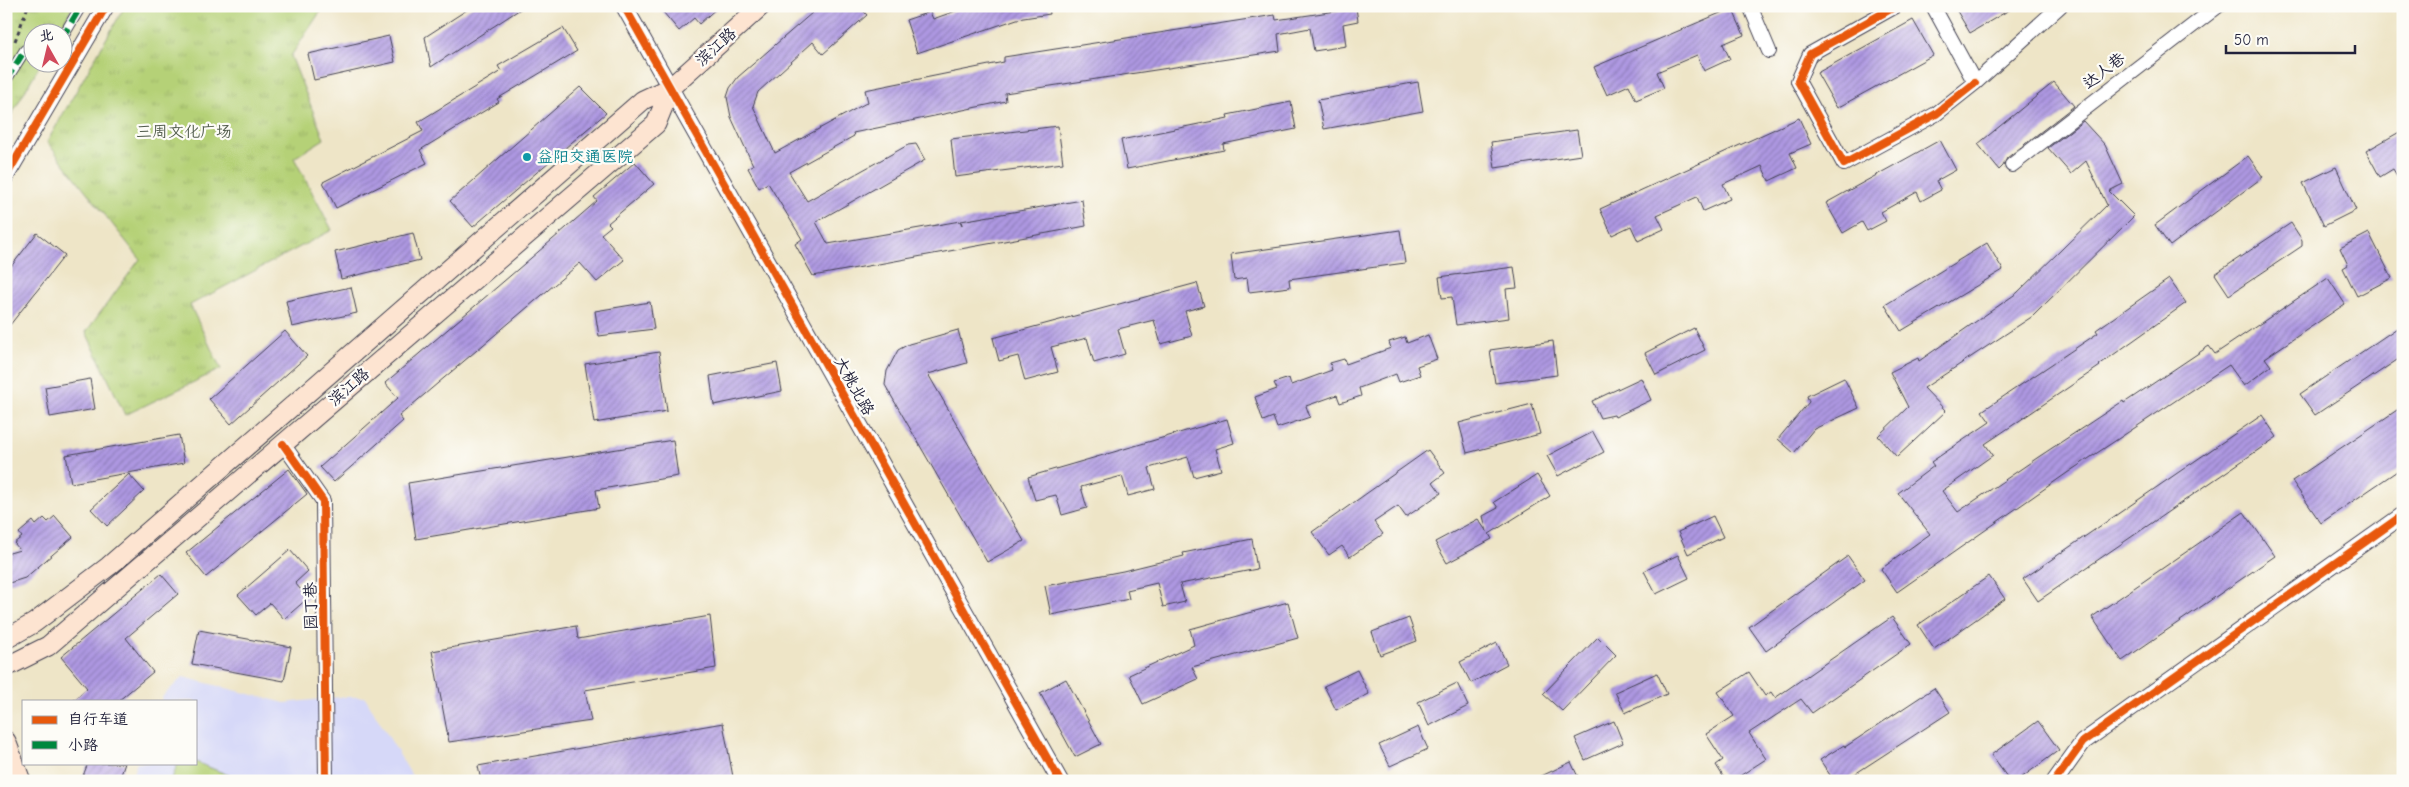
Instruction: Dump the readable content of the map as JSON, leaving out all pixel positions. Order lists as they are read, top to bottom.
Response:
{
  "streets": {
    "main road": ["滨江路"],
    "street": ["达人巷", "大桃北路", "园丁巷"]
  },
  "crossings": [
    ["滨江路", "大桃北路"],
    ["滨江路", "园丁巷"]
  ],
  "parks": ["三周文化广场"],
  "places": ["益阳交通医院"],
  "legend": ["自行车道", "小路"],
  "scale_bar": "50 m",
  "north": "top"
}
